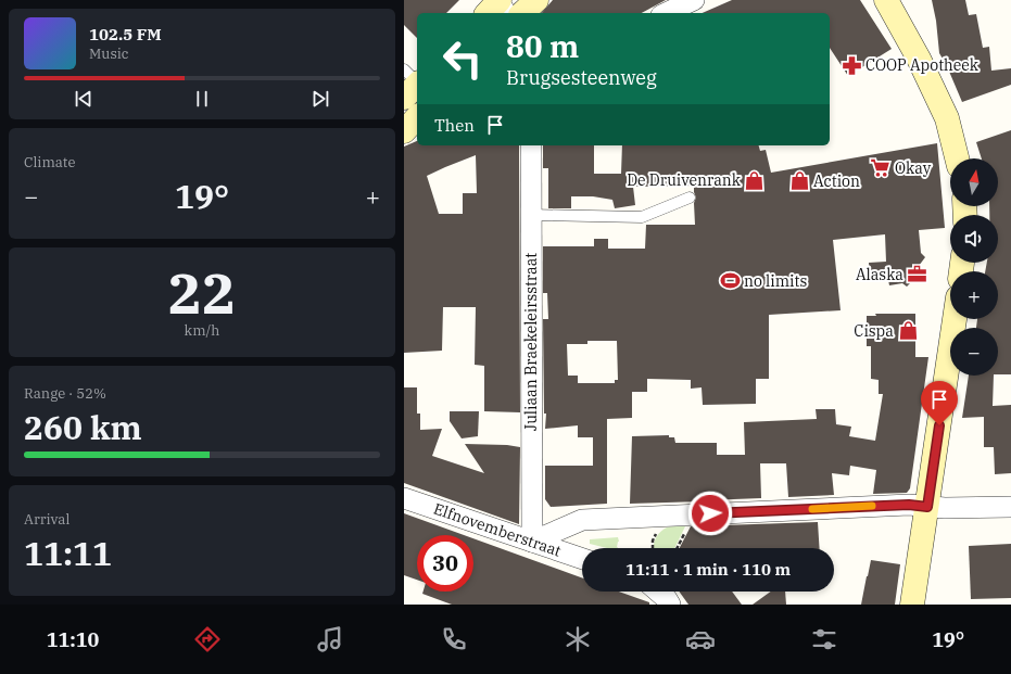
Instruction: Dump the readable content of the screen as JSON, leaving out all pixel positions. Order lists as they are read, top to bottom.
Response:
{
  "streets": {
    "street": ["Juliaan Braekeleirsstraat", "Elfnovemberstraat"]
  },
  "crossings": [
    ["Juliaan Braekeleirsstraat", "Elfnovemberstraat"]
  ],
  "places": {
    "pharmacy": ["COOP Apotheek"],
    "supermarket": ["Okay"],
    "shop": ["De Druivenrank", "Action", "Cispa"],
    "office": ["Alaska"],
    "sports": ["no limits"]
  },
  "north": "top",
  "page": {
    "turn": ["80 m", "Brugsesteenweg"],
    "song": ["102.5 FM", "Music"],
    "then": "Then",
    "tile": [
      "Climate",
      ["22", "km/h"],
      ["Range · 52%", "260 km"],
      ["Arrival", "11:11"]
    ],
    "map_buttons": ["+", "−"],
    "heat": ["−", "19°", "+"],
    "limit": "30",
    "trip": "11:11 · 1 min · 110 m",
    "tabs": ["11:10", "19°"]
  }
}
